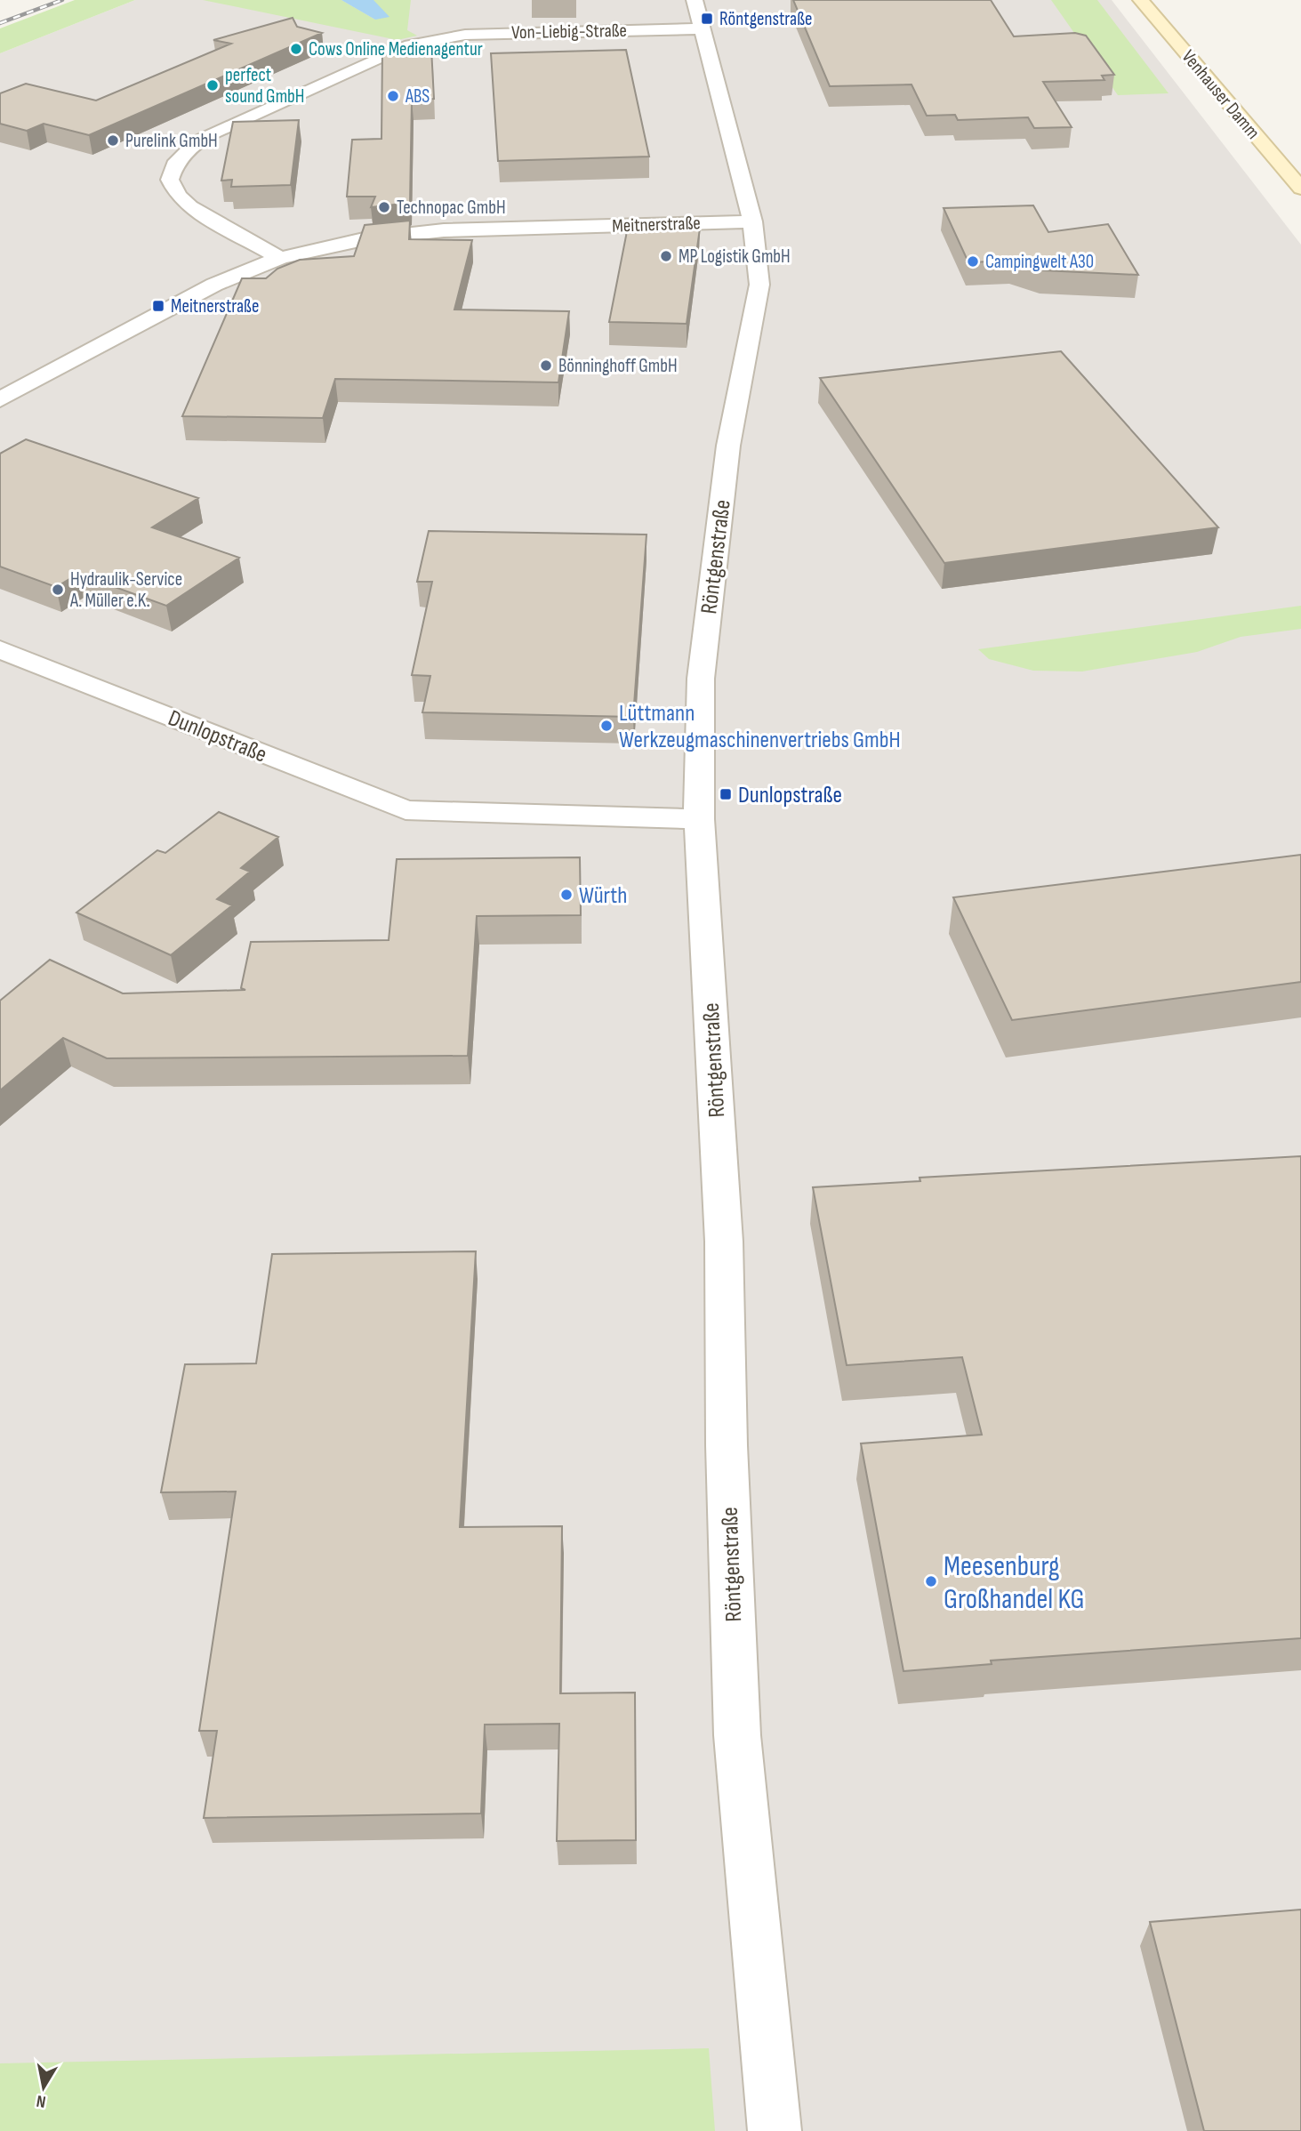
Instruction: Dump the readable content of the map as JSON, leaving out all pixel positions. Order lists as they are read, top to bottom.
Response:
{
  "streets": {
    "main road": ["Venhauser Damm"],
    "street": [
      "Von-Liebig-Straße",
      "Meitnerstraße",
      "Röntgenstraße",
      "Dunlopstraße"
    ]
  },
  "crossings": [
    ["Von-Liebig-Straße", "Meitnerstraße"],
    ["Von-Liebig-Straße", "Röntgenstraße"],
    ["Meitnerstraße", "Röntgenstraße"],
    ["Röntgenstraße", "Dunlopstraße"]
  ],
  "places": {
    "transit": ["Röntgenstraße", "Meitnerstraße", "Dunlopstraße"],
    "other": [
      "Cows Online Medienagentur",
      "perfect sound GmbH",
      "ABS",
      "Purelink GmbH",
      "Technopac GmbH",
      "MP Logistik GmbH",
      "Campingwelt A30",
      "Bönninghoff GmbH",
      "Hydraulik-Service A. Müller e.K.",
      "Lüttmann Werkzeugmaschinenvertriebs GmbH",
      "Würth",
      "Meesenburg Großhandel KG"
    ]
  },
  "north": "bottom"
}
